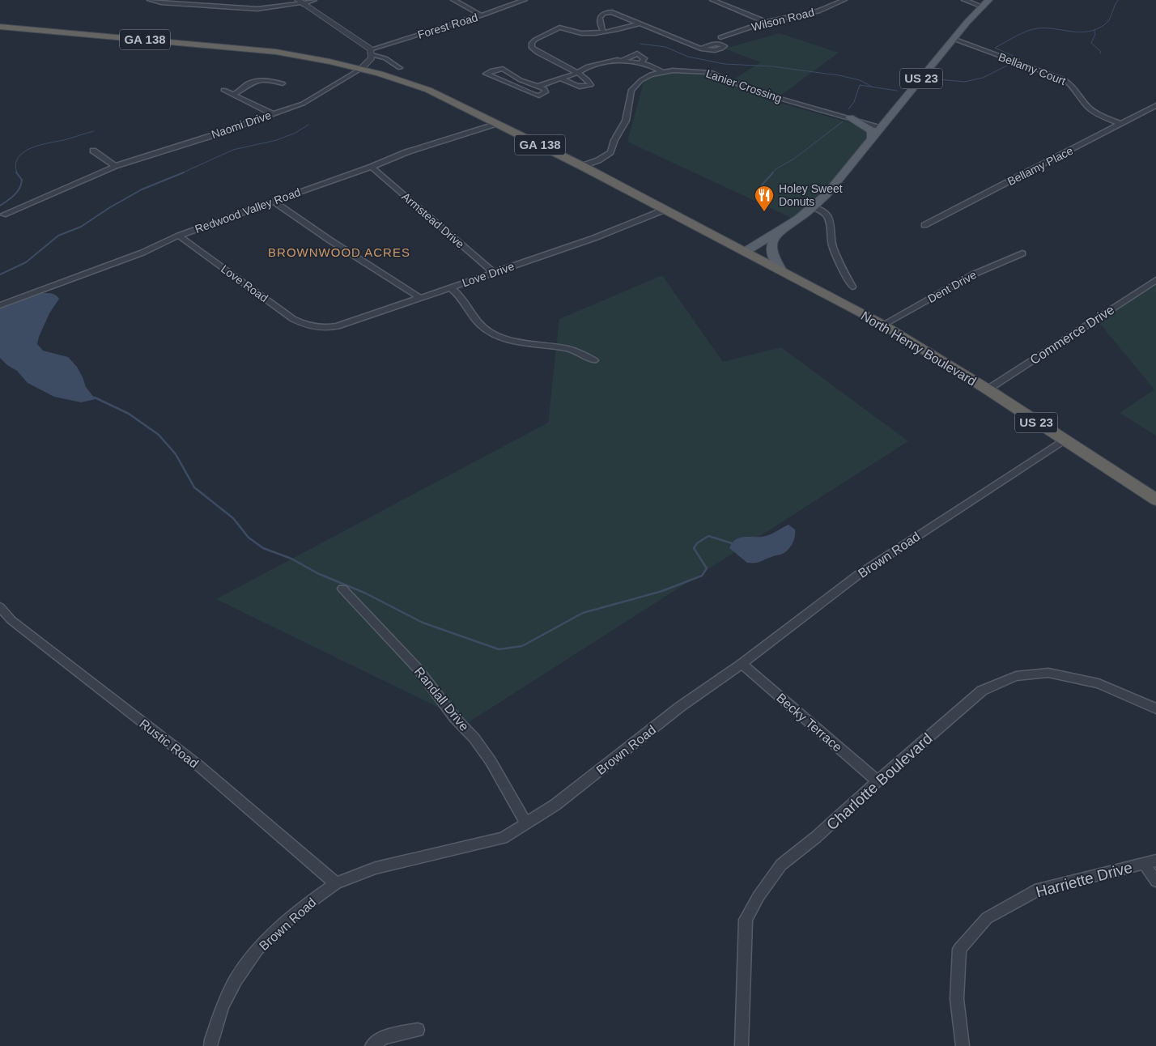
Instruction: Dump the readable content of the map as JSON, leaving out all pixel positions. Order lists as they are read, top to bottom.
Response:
{
  "streets": {
    "highway": ["GA 138", "US 23", "North Henry Boulevard"],
    "street": [
      "Wilson Road",
      "Forest Road",
      "Bellamy Court",
      "Lanier Crossing",
      "Naomi Drive",
      "Bellamy Place",
      "Redwood Valley Road",
      "Armstead Drive",
      "Love Drive",
      "Love Road",
      "Dent Drive",
      "Commerce Drive",
      "Brown Road",
      "Randall Drive",
      "Becky Terrace",
      "Rustic Road",
      "Charlotte Boulevard",
      "Harriette Drive"
    ]
  },
  "crossings": [
    ["GA 138", "US 23"],
    ["GA 138", "Lanier Crossing"],
    ["GA 138", "Naomi Drive"],
    ["GA 138", "Redwood Valley Road"],
    ["GA 138", "Love Drive"],
    ["GA 138", "North Henry Boulevard"],
    ["Bellamy Court", "US 23"],
    ["Bellamy Court", "Bellamy Place"],
    ["US 23", "Lanier Crossing"],
    ["US 23", "North Henry Boulevard"],
    ["Redwood Valley Road", "Armstead Drive"],
    ["Redwood Valley Road", "Love Road"],
    ["Armstead Drive", "Love Drive"],
    ["Love Drive", "Love Road"],
    ["Dent Drive", "North Henry Boulevard"],
    ["Commerce Drive", "North Henry Boulevard"],
    ["North Henry Boulevard", "Brown Road"],
    ["Brown Road", "Randall Drive"],
    ["Brown Road", "Becky Terrace"],
    ["Brown Road", "Rustic Road"],
    ["Becky Terrace", "Charlotte Boulevard"]
  ],
  "districts": ["BROWNWOOD ACRES"],
  "places": {
    "restaurant": ["Holey Sweet Donuts"]
  }
}
